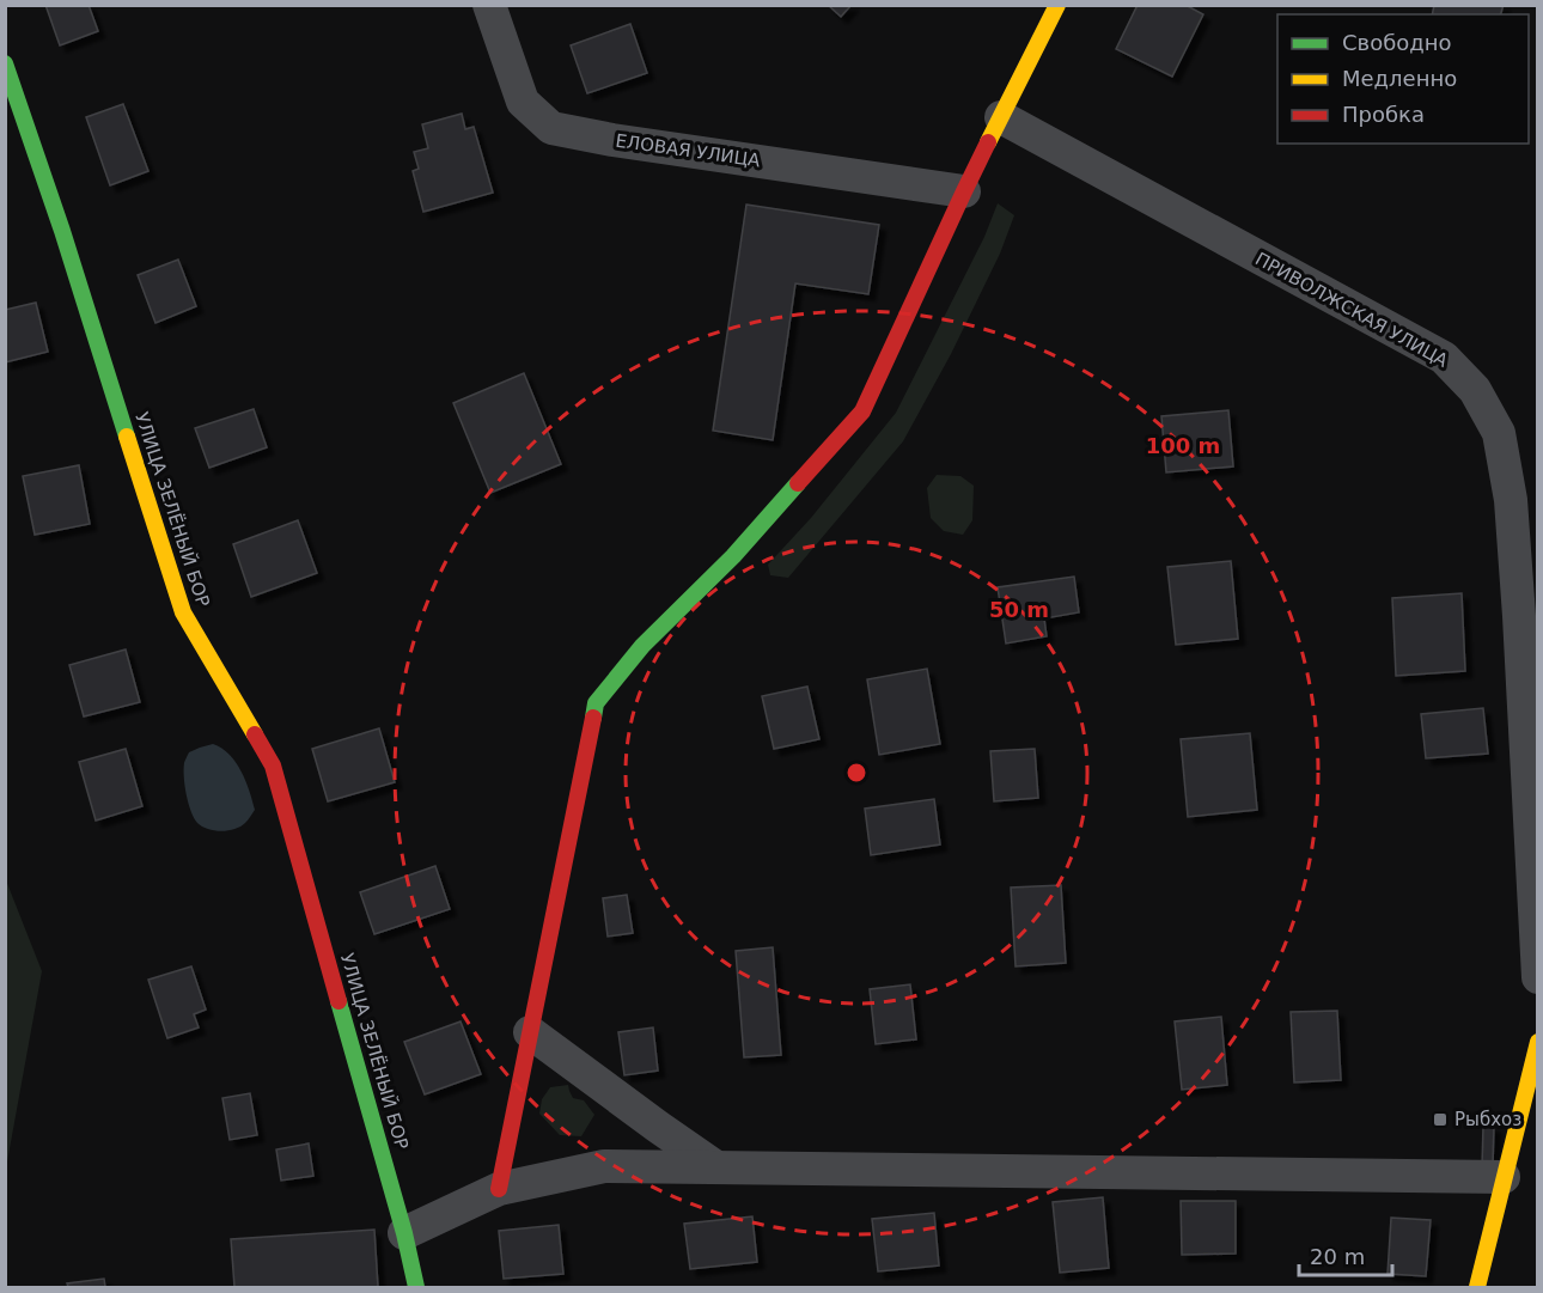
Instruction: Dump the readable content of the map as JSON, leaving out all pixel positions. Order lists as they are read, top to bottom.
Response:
{
  "streets": {
    "street": ["ЕЛОВАЯ УЛИЦА", "ПРИВОЛЖСКАЯ УЛИЦА", "УЛИЦА ЗЕЛЁНЫЙ БОР"]
  },
  "places": {
    "transit": ["Рыбхоз"]
  },
  "legend": ["Свободно", "Медленно", "Пробка"],
  "scale_bar": "20 m",
  "rings": ["100 m", "50 m"]
}
